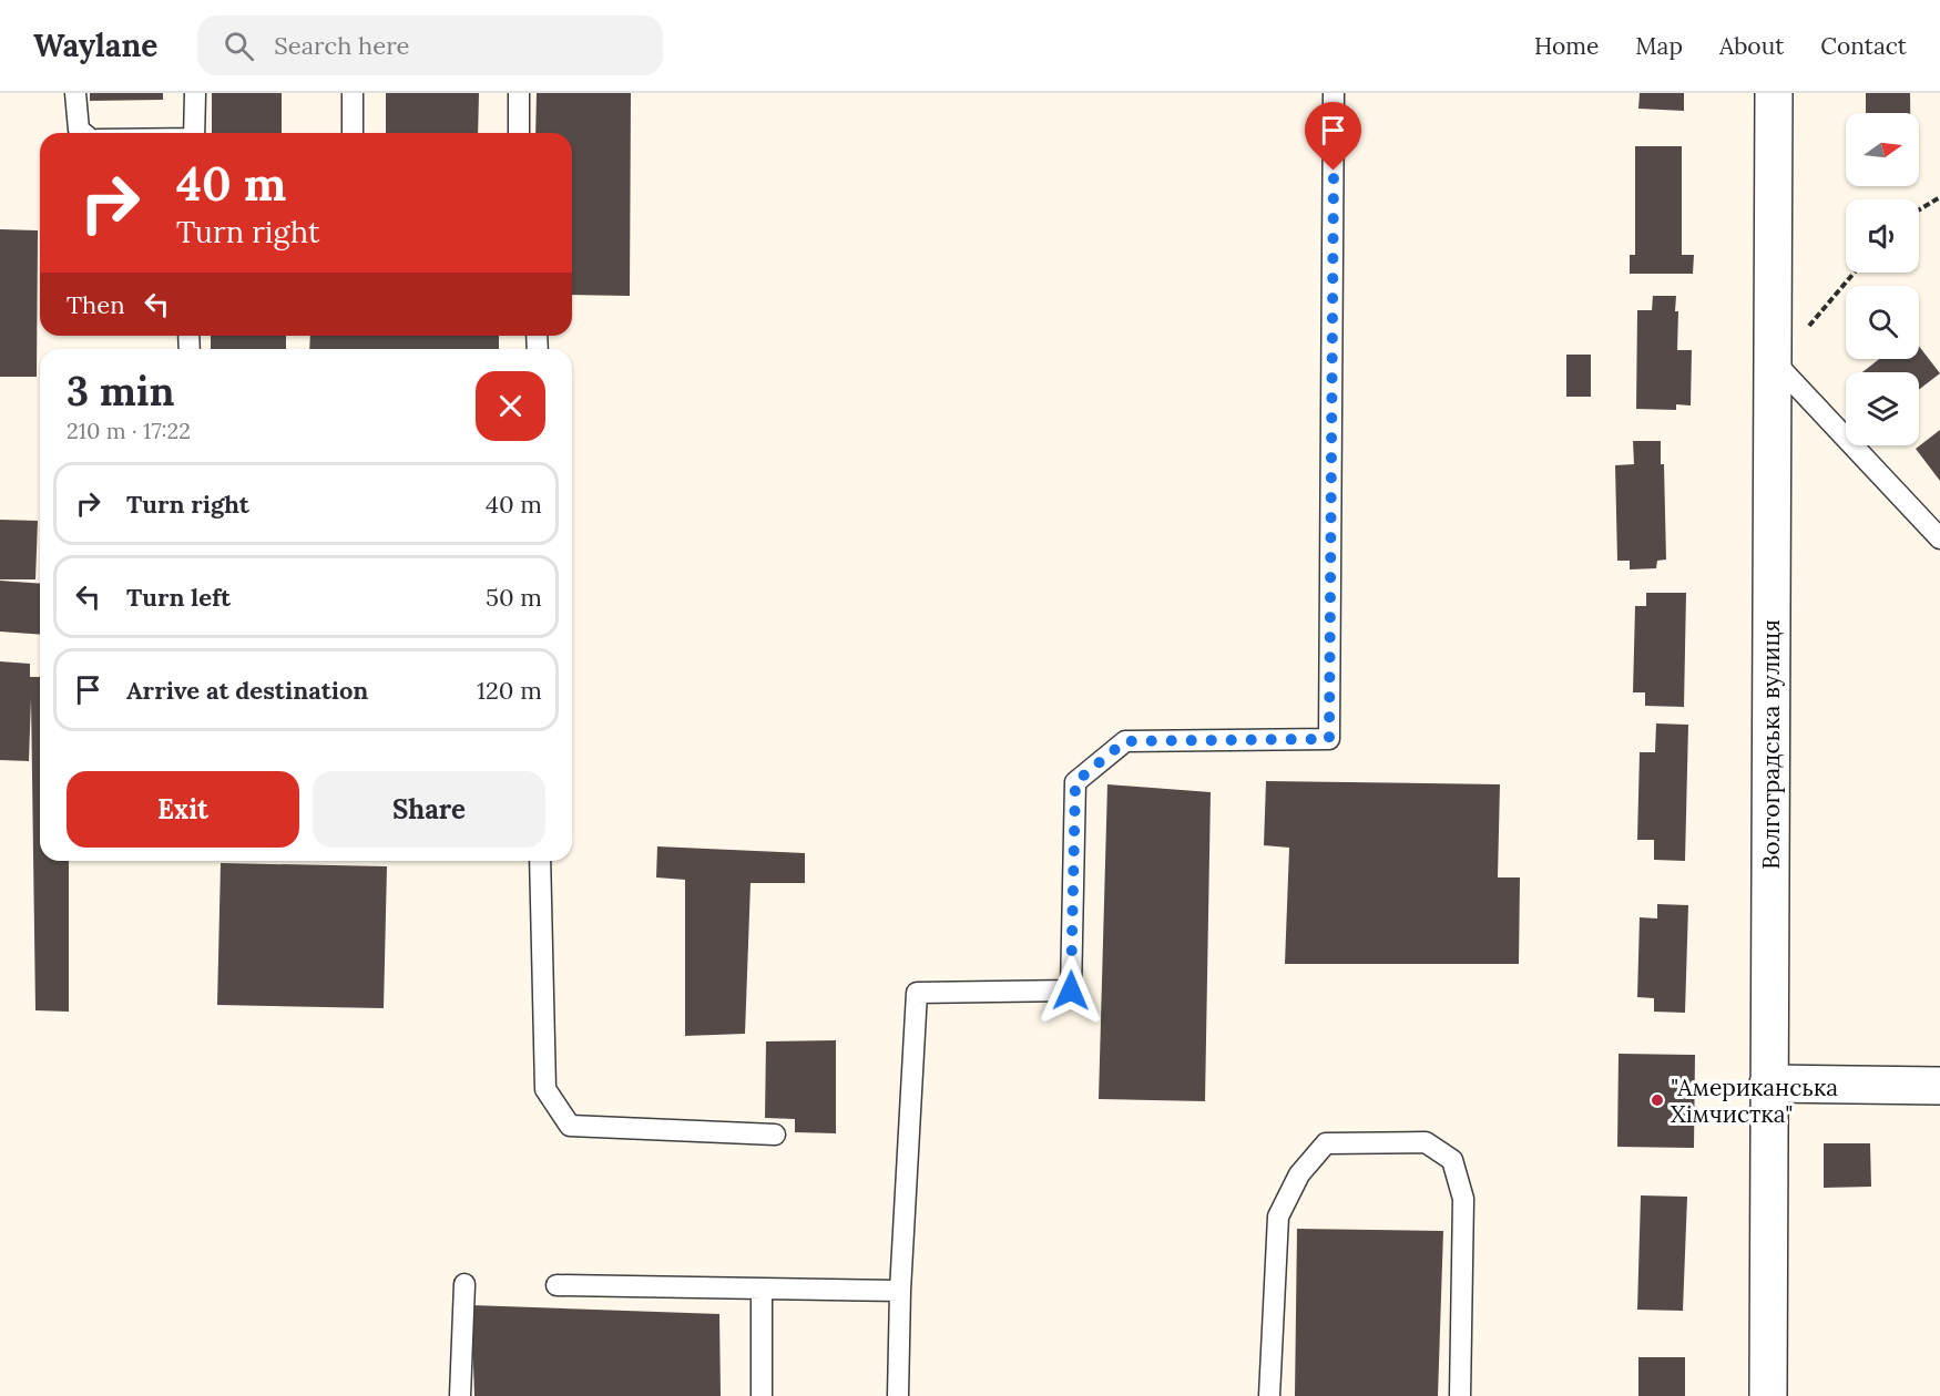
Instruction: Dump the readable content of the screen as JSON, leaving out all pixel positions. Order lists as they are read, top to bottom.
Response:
{
  "streets": {
    "street": ["Волгоградська вулиця"]
  },
  "places": ["\"Американська Хімчистка\""],
  "north": "right",
  "page": {
    "header": "Waylane",
    "search": "Search here",
    "nav": [
      "Home",
      "Map",
      "About",
      "Contact"
    ],
    "turn": ["40 m", "Turn right"],
    "then": "Then",
    "heading": ["3 min", "210 m · 17:22"],
    "list": [
      {
        "name": "Turn right",
        "value": "40 m"
      },
      {
        "name": "Turn left",
        "value": "50 m"
      },
      {
        "name": "Arrive at destination",
        "value": "120 m"
      }
    ],
    "buttons": ["Exit", "Share"]
  }
}
